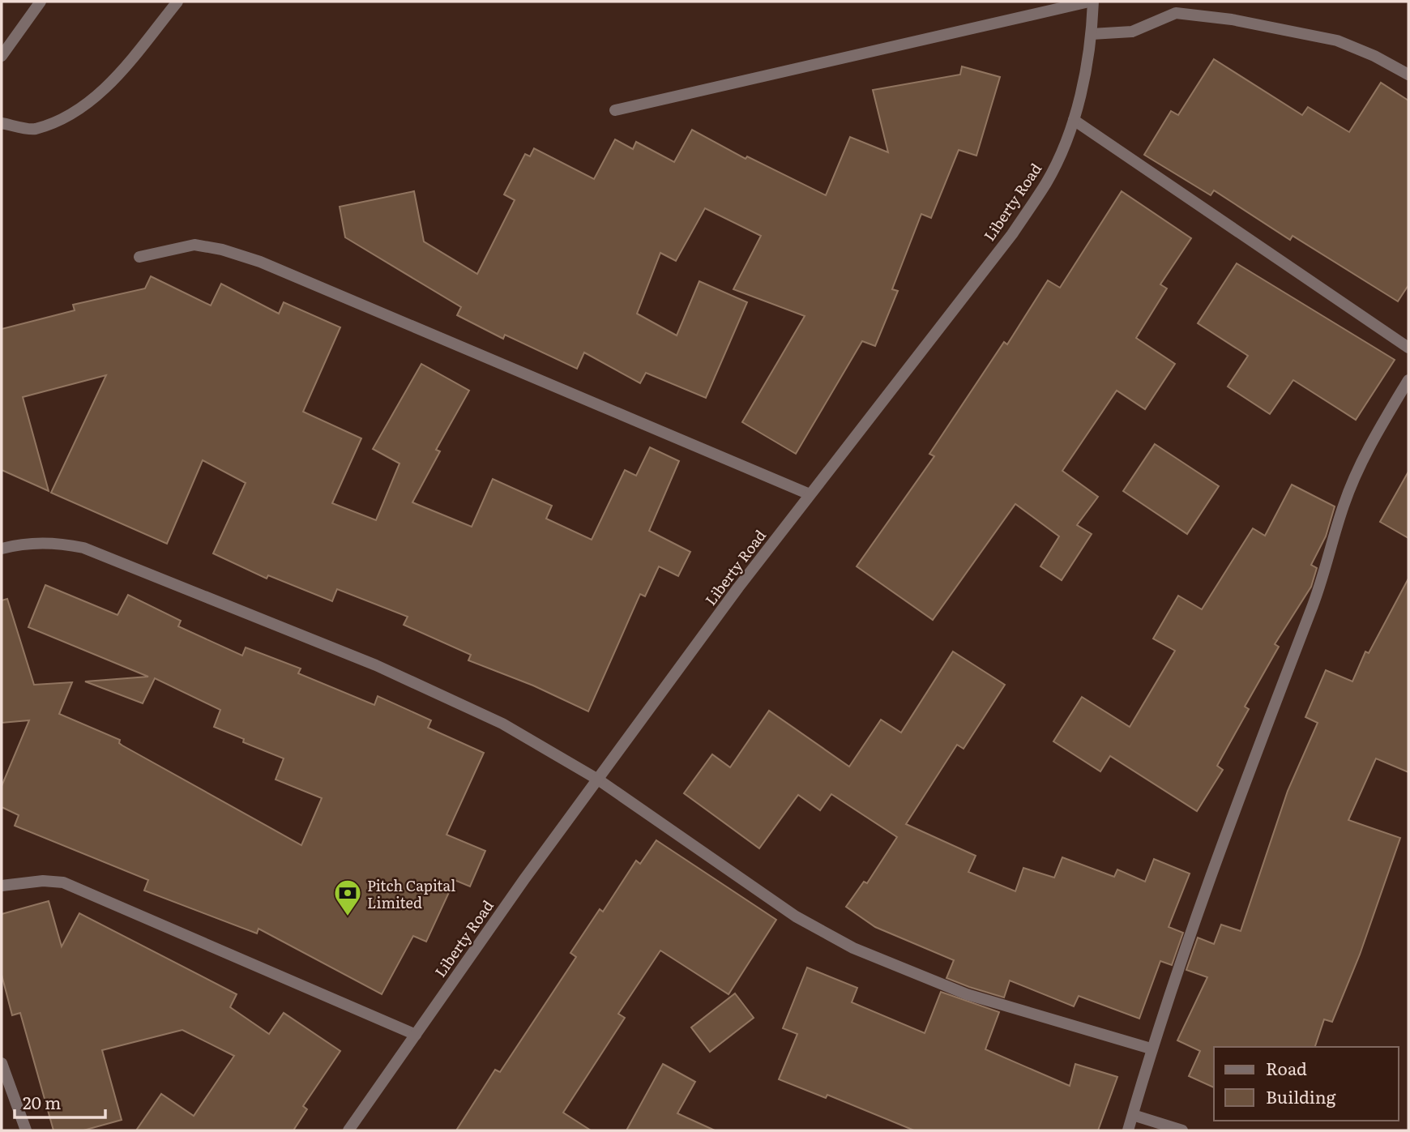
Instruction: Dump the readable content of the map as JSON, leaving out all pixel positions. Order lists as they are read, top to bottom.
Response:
{
  "streets": {
    "street": ["Liberty Road"]
  },
  "places": {
    "bank": ["Pitch Capital Limited"]
  },
  "legend": ["Road", "Building"],
  "scale_bar": "20 m"
}
